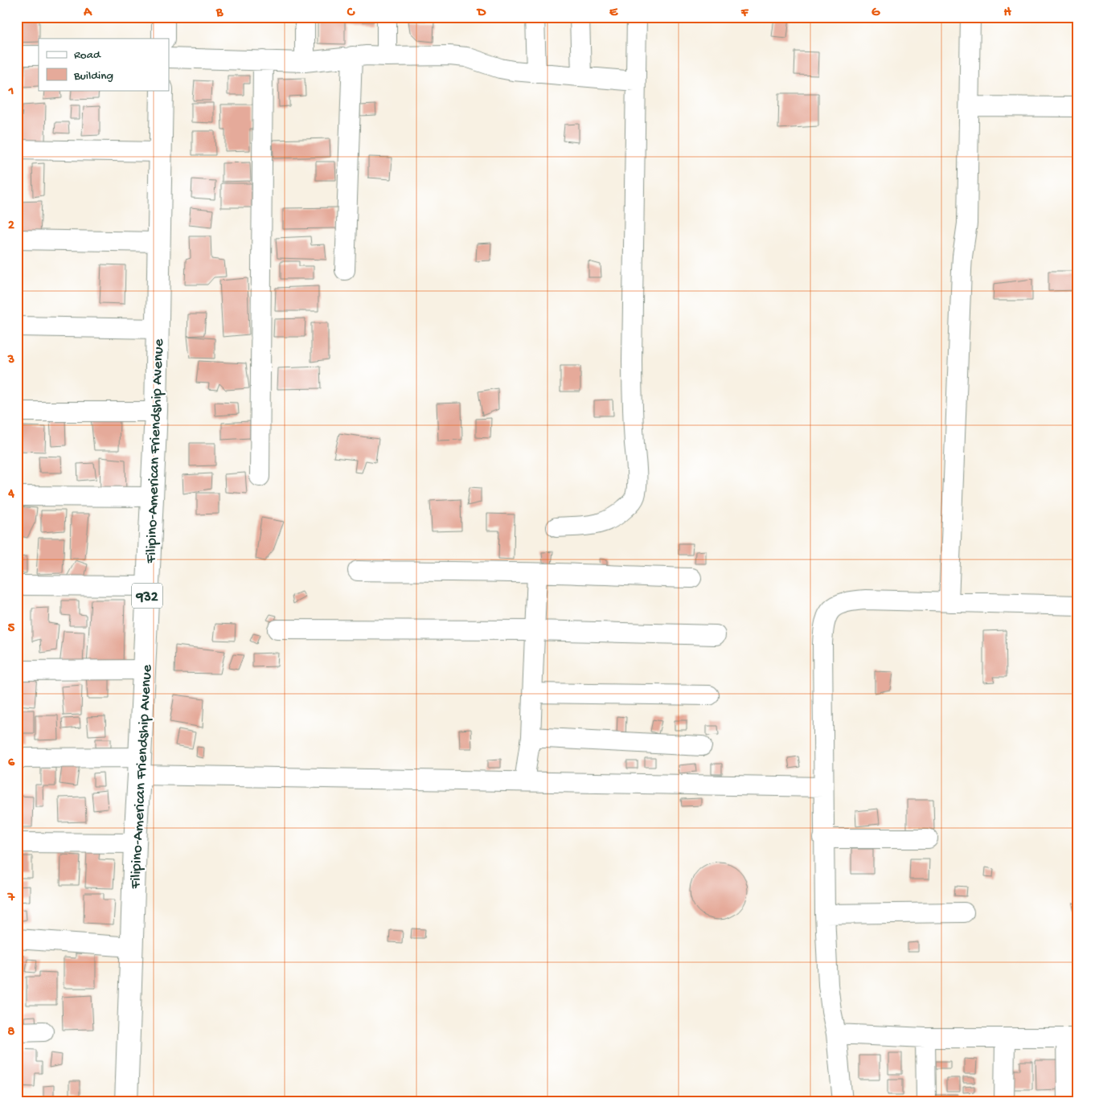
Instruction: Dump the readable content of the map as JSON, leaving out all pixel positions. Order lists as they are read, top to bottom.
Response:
{
  "streets": {
    "main road": ["Filipino-American Friendship Avenue", "932"]
  },
  "legend": ["Road", "Building"],
  "grid": {
    "columns": [
      "A",
      "B",
      "C",
      "D",
      "E",
      "F",
      "G",
      "H"
    ],
    "rows": [
      "1",
      "2",
      "3",
      "4",
      "5",
      "6",
      "7",
      "8"
    ]
  }
}
